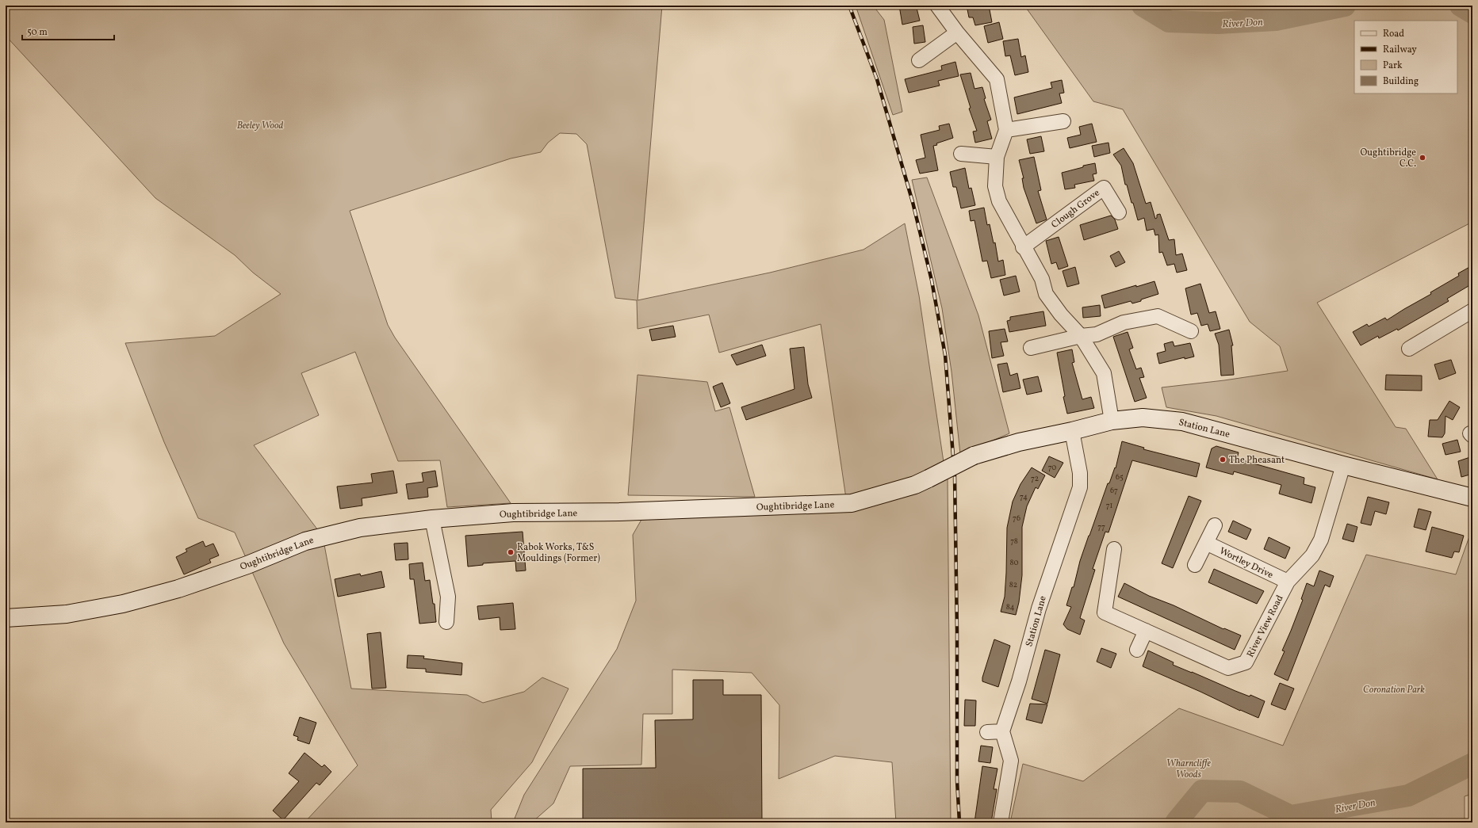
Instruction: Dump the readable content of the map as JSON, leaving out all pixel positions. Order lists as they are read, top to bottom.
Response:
{
  "streets": {
    "street": [
      "Clough Grove",
      "Station Lane",
      "Oughtibridge Lane",
      "Wortley Drive",
      "River View Road"
    ]
  },
  "crossings": [
    ["Station Lane", "Oughtibridge Lane"],
    ["Station Lane", "River View Road"],
    ["Wortley Drive", "River View Road"]
  ],
  "water": ["River Don"],
  "parks": ["Beeley Wood", "Coronation Park", "Wharncliffe Woods"],
  "places": ["Oughtibridge C.C.", "The Pheasant", "Rabok Works, T&S Mouldings (Former)"],
  "house_numbers": [
    "70",
    "65",
    "72",
    "67",
    "74",
    "71",
    "76",
    "77",
    "78",
    "80",
    "82",
    "84"
  ],
  "legend": [
    "Road",
    "Railway",
    "Park",
    "Building"
  ],
  "scale_bar": "50 m"
}
